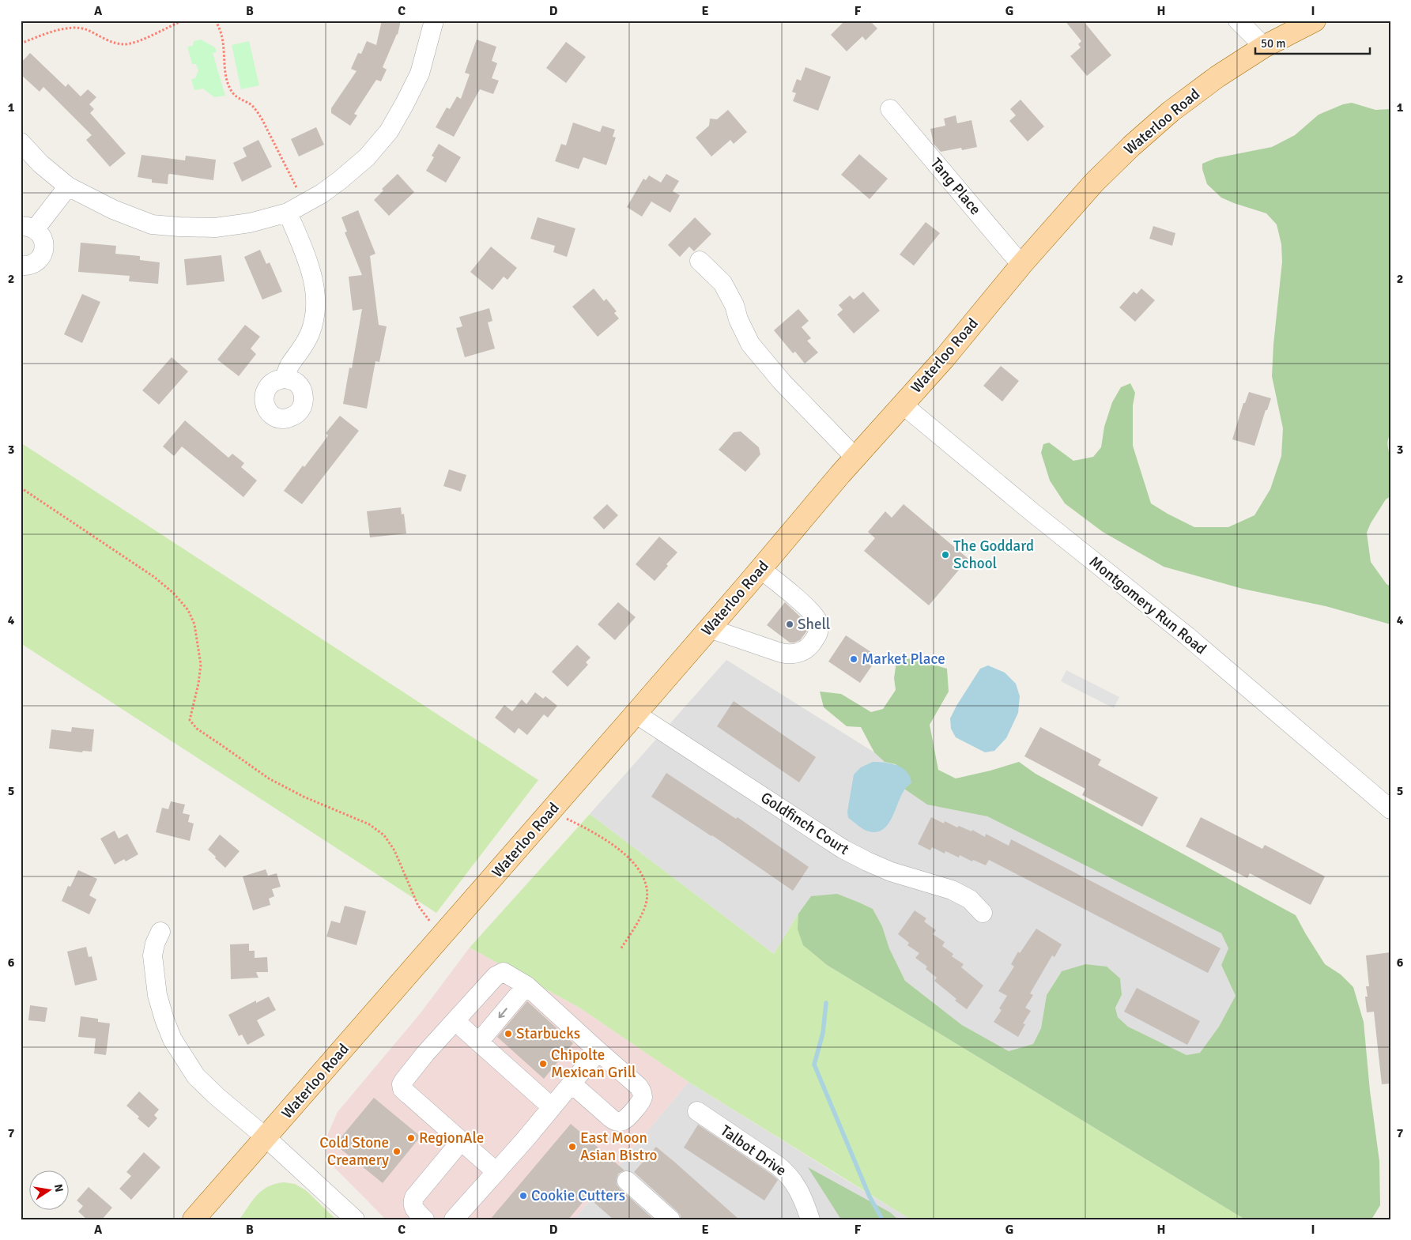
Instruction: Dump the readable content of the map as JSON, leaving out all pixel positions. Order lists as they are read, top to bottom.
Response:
{
  "streets": {
    "main road": ["Waterloo Road"],
    "street": [
      "Tang Place",
      "Montgomery Run Road",
      "Goldfinch Court",
      "Talbot Drive"
    ]
  },
  "crossings": [
    ["Waterloo Road", "Tang Place"],
    ["Waterloo Road", "Montgomery Run Road"],
    ["Waterloo Road", "Goldfinch Court"]
  ],
  "places": [
    "The Goddard School",
    "Shell",
    "Market Place",
    "Starbucks",
    "Chipolte Mexican Grill",
    "RegionAle",
    "East Moon Asian Bistro",
    "Cold Stone Creamery",
    "Cookie Cutters"
  ],
  "scale_bar": "50 m",
  "north": "right",
  "grid": {
    "columns": [
      "A",
      "B",
      "C",
      "D",
      "E",
      "F",
      "G",
      "H",
      "I"
    ],
    "rows": [
      "1",
      "2",
      "3",
      "4",
      "5",
      "6",
      "7"
    ]
  }
}
